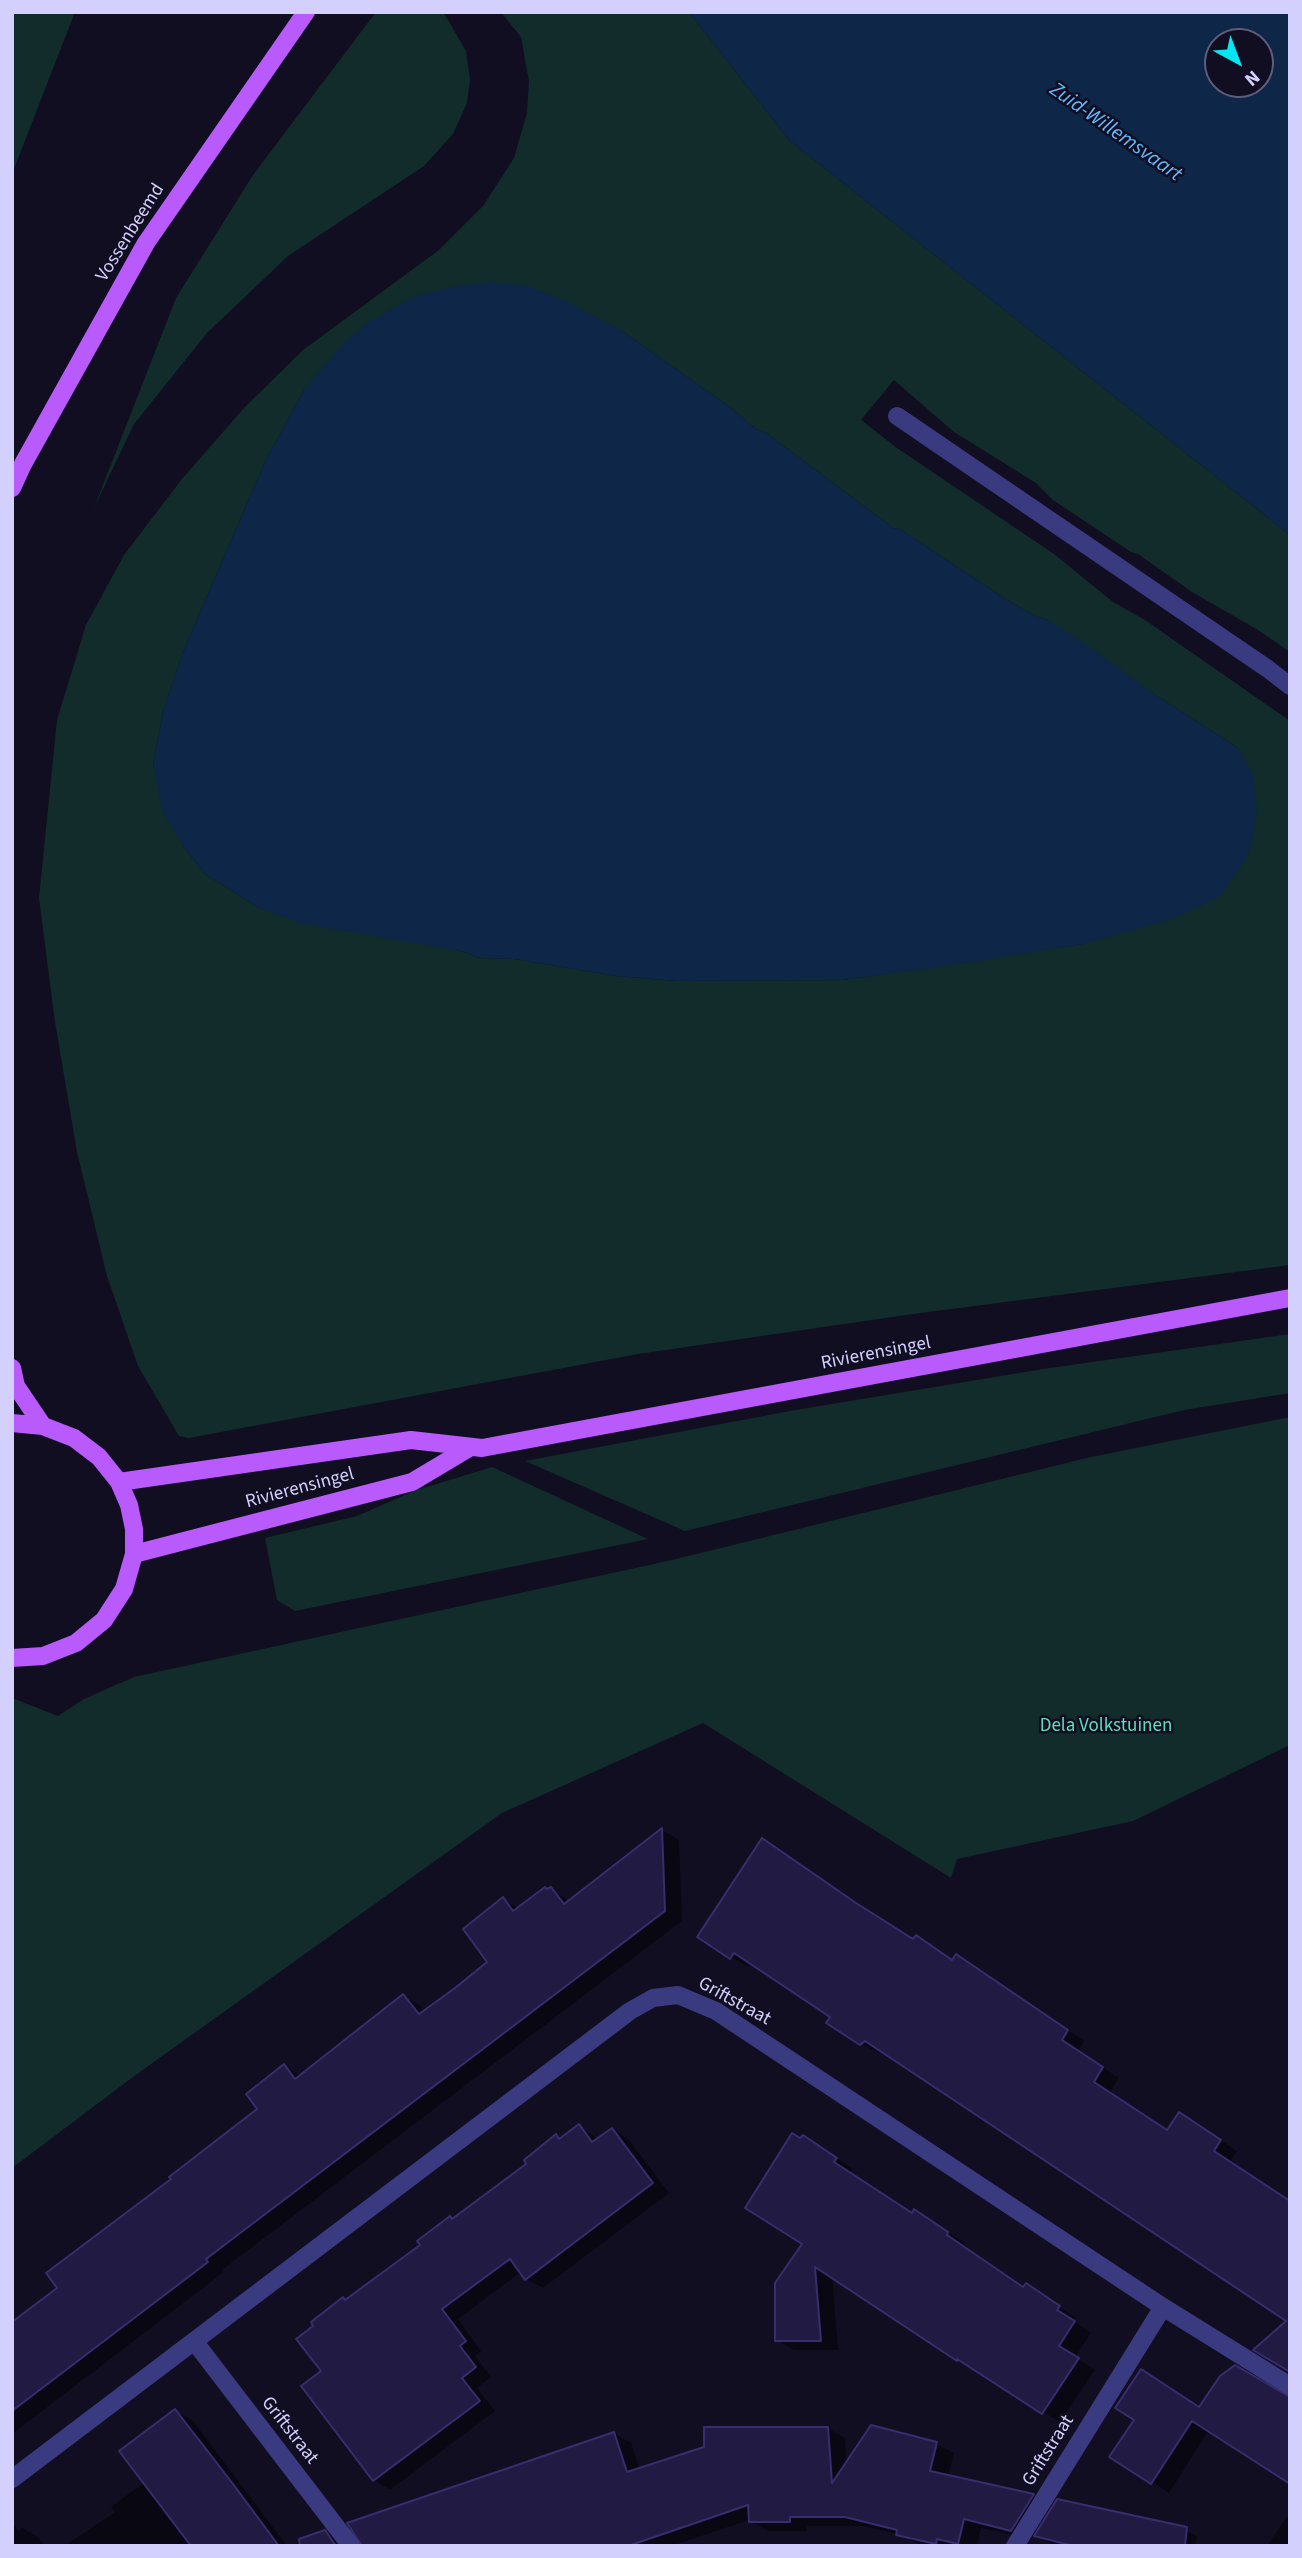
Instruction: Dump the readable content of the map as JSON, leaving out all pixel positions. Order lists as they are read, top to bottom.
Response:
{
  "streets": {
    "main road": ["Vossenbeemd", "Rivierensingel"],
    "street": ["Griftstraat"]
  },
  "water": ["Zuid-Willemsvaart"],
  "parks": ["Dela Volkstuinen"],
  "north": "bottom right"
}
